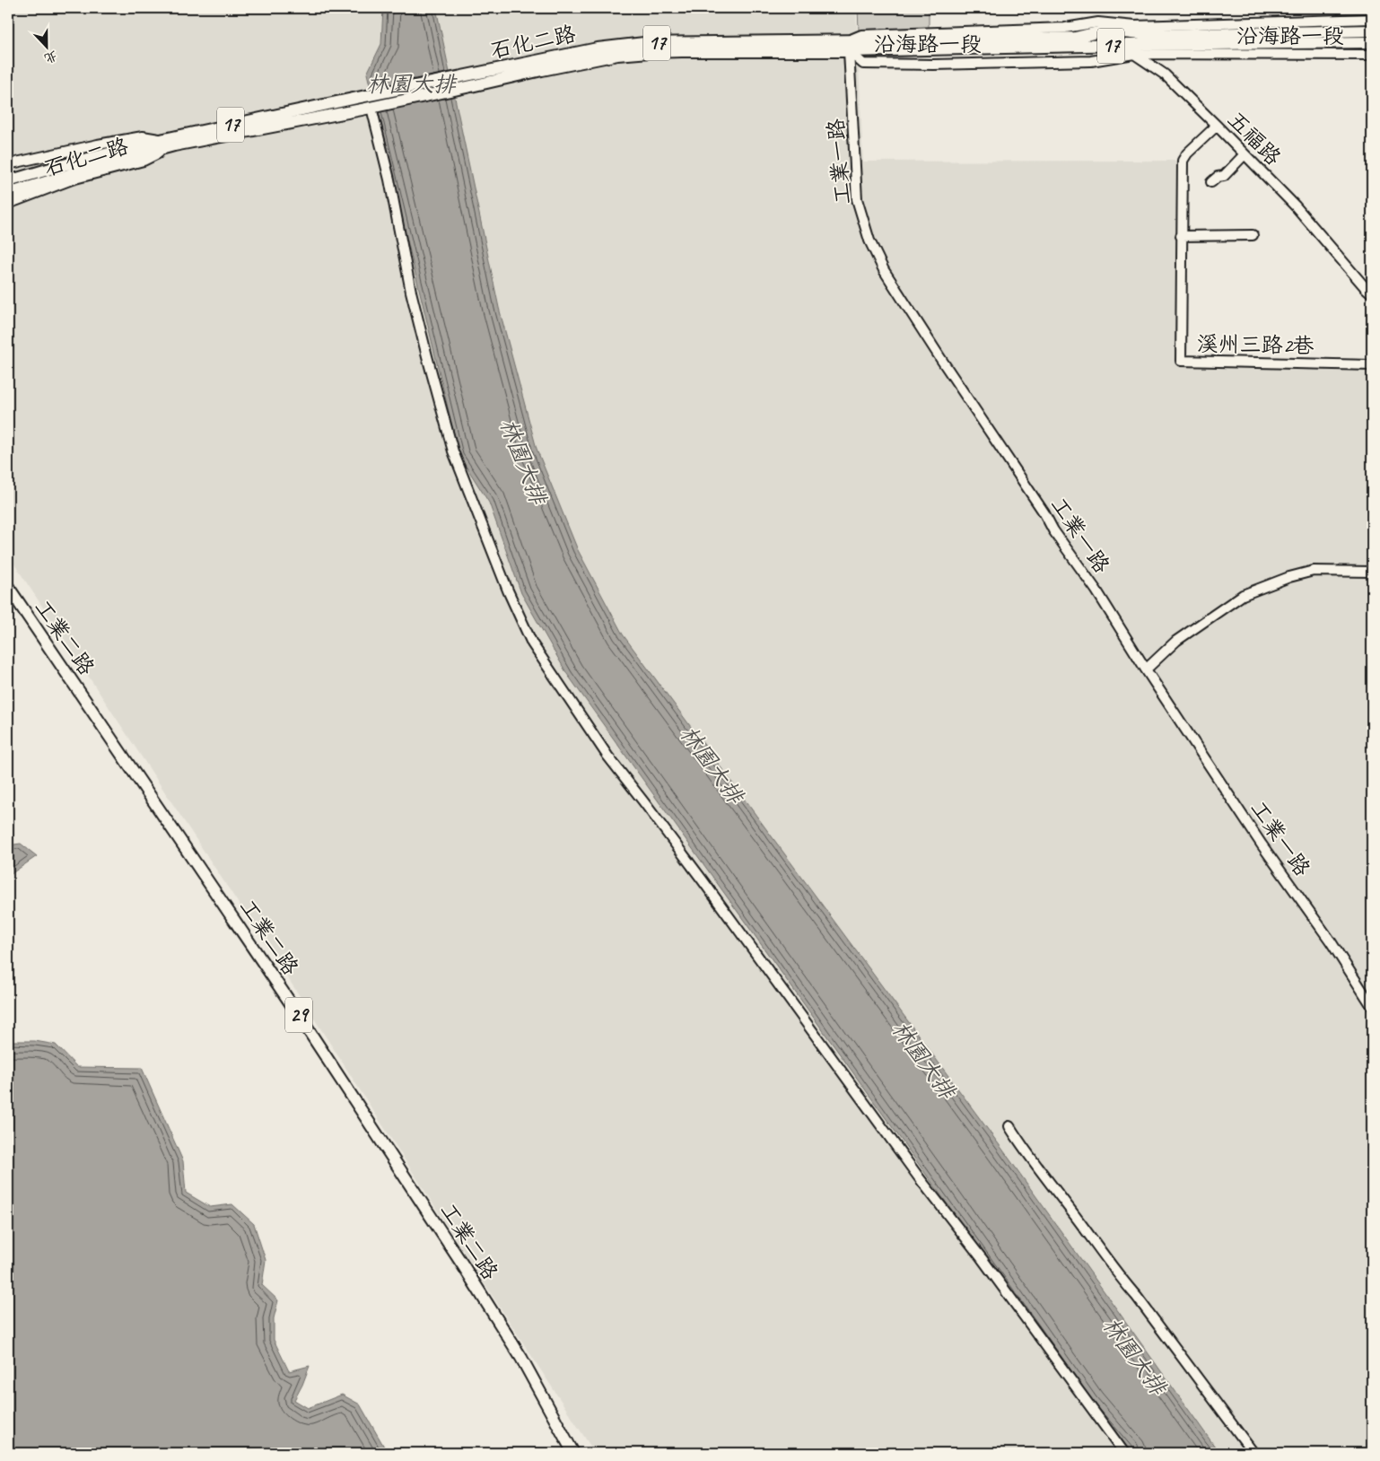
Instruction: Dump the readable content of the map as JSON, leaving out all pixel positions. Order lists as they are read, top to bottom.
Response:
{
  "streets": {
    "main road": [
      "沿海路一段",
      "石化二路",
      "17",
      "工業二路",
      "29"
    ],
    "street": ["五福路", "工業一路", "溪州三路2巷"]
  },
  "crossings": [
    ["沿海路一段", "石化二路"],
    ["沿海路一段", "五福路"],
    ["沿海路一段", "工業一路"],
    ["石化二路", "工業一路"]
  ],
  "water": ["林園大排"],
  "north": "bottom"
}
